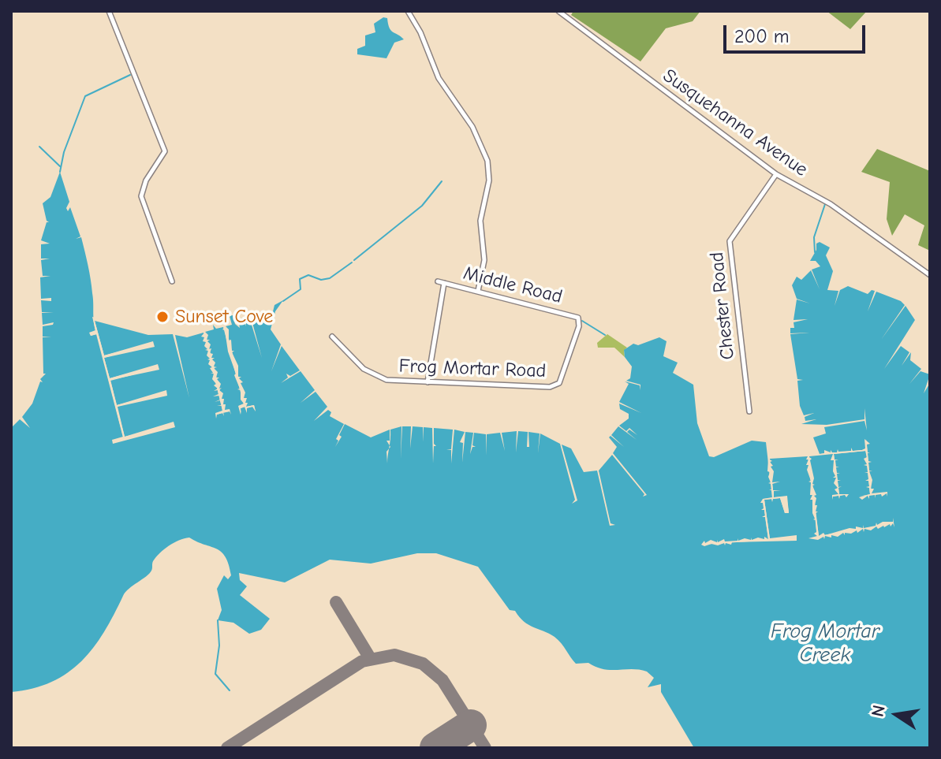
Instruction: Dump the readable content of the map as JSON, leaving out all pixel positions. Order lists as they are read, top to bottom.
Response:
{
  "streets": {
    "street": [
      "Susquehanna Avenue",
      "Middle Road",
      "Chester Road",
      "Frog Mortar Road"
    ]
  },
  "crossings": [
    ["Susquehanna Avenue", "Chester Road"],
    ["Middle Road", "Frog Mortar Road"]
  ],
  "water": ["Frog Mortar Creek"],
  "places": ["Sunset Cove"],
  "scale_bar": "200 m",
  "north": "left"
}
